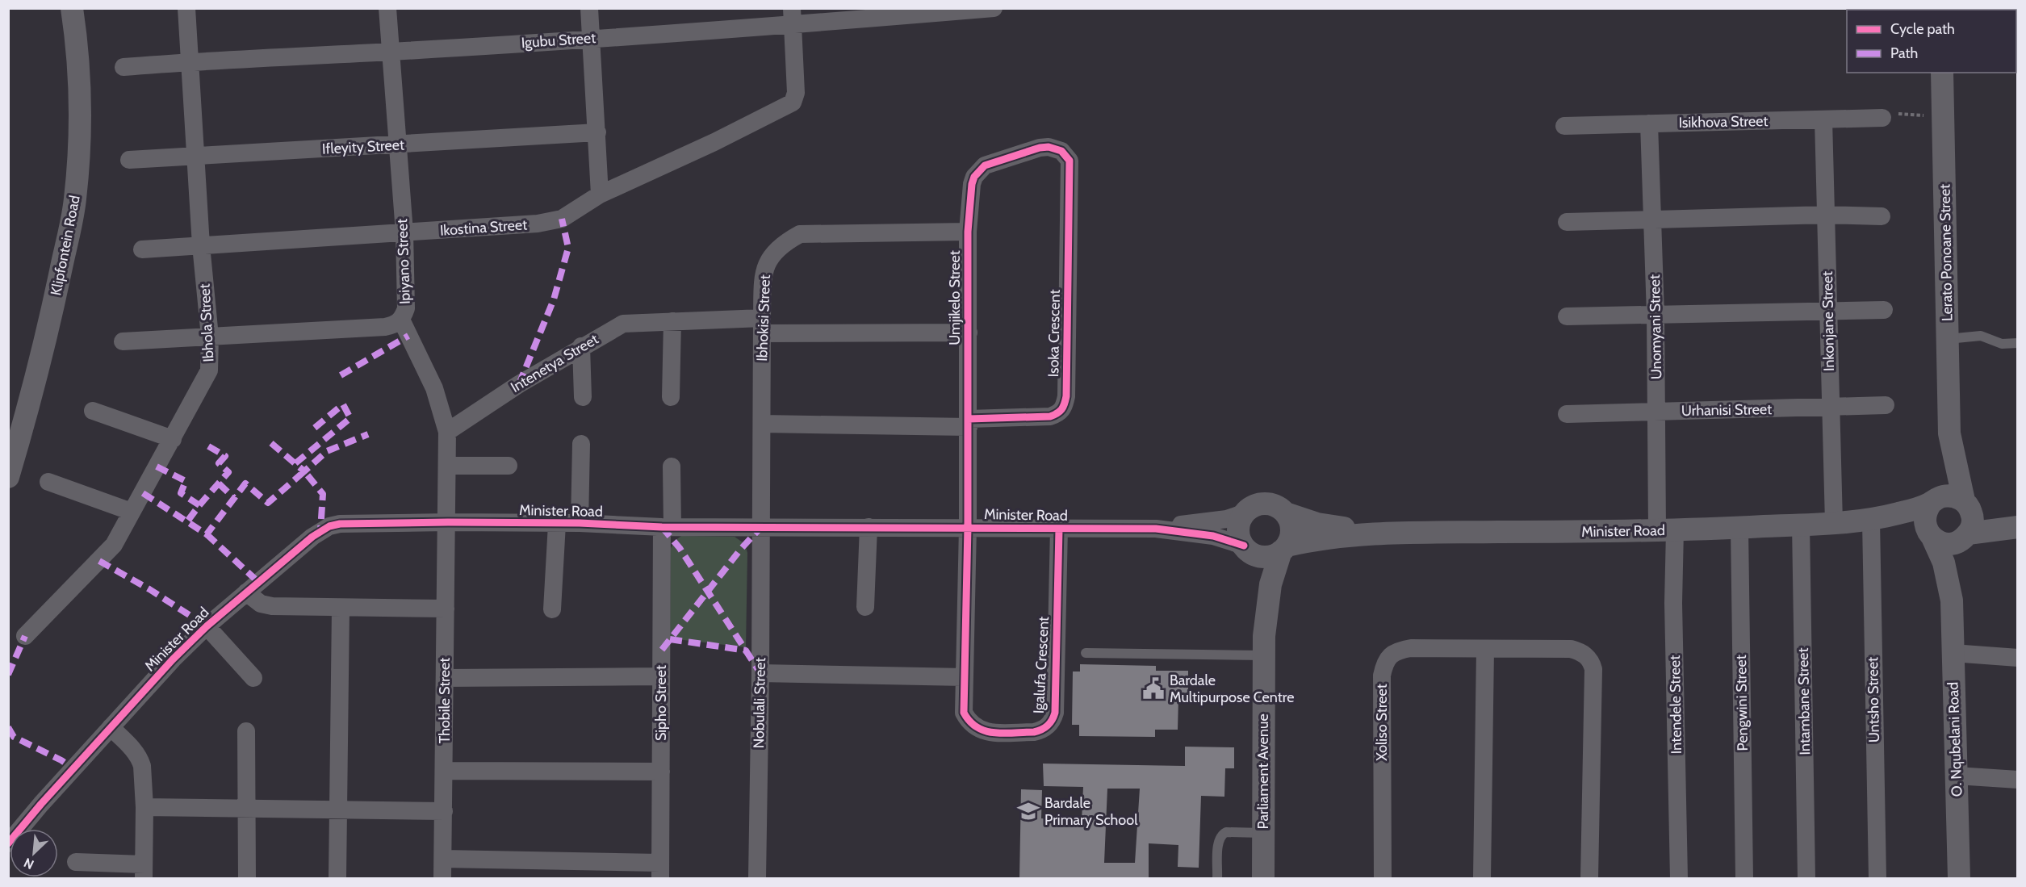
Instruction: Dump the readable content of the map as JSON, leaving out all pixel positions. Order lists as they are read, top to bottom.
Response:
{
  "streets": {
    "street": [
      "Igubu Street",
      "Isikhova Street",
      "Ifleyity Street",
      "Ikostina Street",
      "Klipfontein Road",
      "Lerato Ponoane Street",
      "Ipiyano Street",
      "Umjikelo Street",
      "Ibhokisi Street",
      "Inkonjane Street",
      "Ibhola Street",
      "Unomyani Street",
      "Isoka Crescent",
      "Intenetya Street",
      "Urhanisi Street",
      "Minister Road",
      "Igalufa Crescent",
      "Untsho Street",
      "Thobile Street",
      "Intambane Street",
      "Sipho Street",
      "Nobulali Street",
      "Pengwini Street",
      "Intendele Street",
      "Xoliso Street",
      "O. Nqubelani Road",
      "Parliament Avenue"
    ]
  },
  "crossings": [
    ["Igubu Street", "Ikostina Street"],
    ["Igubu Street", "Ipiyano Street"],
    ["Igubu Street", "Ibhola Street"],
    ["Isikhova Street", "Inkonjane Street"],
    ["Isikhova Street", "Unomyani Street"],
    ["Ifleyity Street", "Ipiyano Street"],
    ["Ifleyity Street", "Ibhola Street"],
    ["Ikostina Street", "Ipiyano Street"],
    ["Ikostina Street", "Ibhola Street"],
    ["Lerato Ponoane Street", "Minister Road"],
    ["Lerato Ponoane Street", "O. Nqubelani Road"],
    ["Ipiyano Street", "Ibhola Street"],
    ["Umjikelo Street", "Ibhokisi Street"],
    ["Umjikelo Street", "Isoka Crescent"],
    ["Umjikelo Street", "Intenetya Street"],
    ["Umjikelo Street", "Minister Road"],
    ["Umjikelo Street", "Igalufa Crescent"],
    ["Ibhokisi Street", "Intenetya Street"],
    ["Ibhokisi Street", "Minister Road"],
    ["Ibhokisi Street", "Nobulali Street"],
    ["Inkonjane Street", "Urhanisi Street"],
    ["Inkonjane Street", "Minister Road"],
    ["Unomyani Street", "Urhanisi Street"],
    ["Unomyani Street", "Minister Road"],
    ["Unomyani Street", "Intendele Street"],
    ["Minister Road", "Igalufa Crescent"],
    ["Minister Road", "Untsho Street"],
    ["Minister Road", "Thobile Street"],
    ["Minister Road", "Intambane Street"],
    ["Minister Road", "Sipho Street"],
    ["Minister Road", "Nobulali Street"],
    ["Minister Road", "Pengwini Street"],
    ["Minister Road", "Intendele Street"],
    ["Minister Road", "O. Nqubelani Road"],
    ["Minister Road", "Parliament Avenue"]
  ],
  "places": {
    "public building": ["Bardale Multipurpose Centre"],
    "school or university": ["Bardale Primary School"]
  },
  "legend": ["Cycle path", "Path"],
  "north": "bottom left"
}
